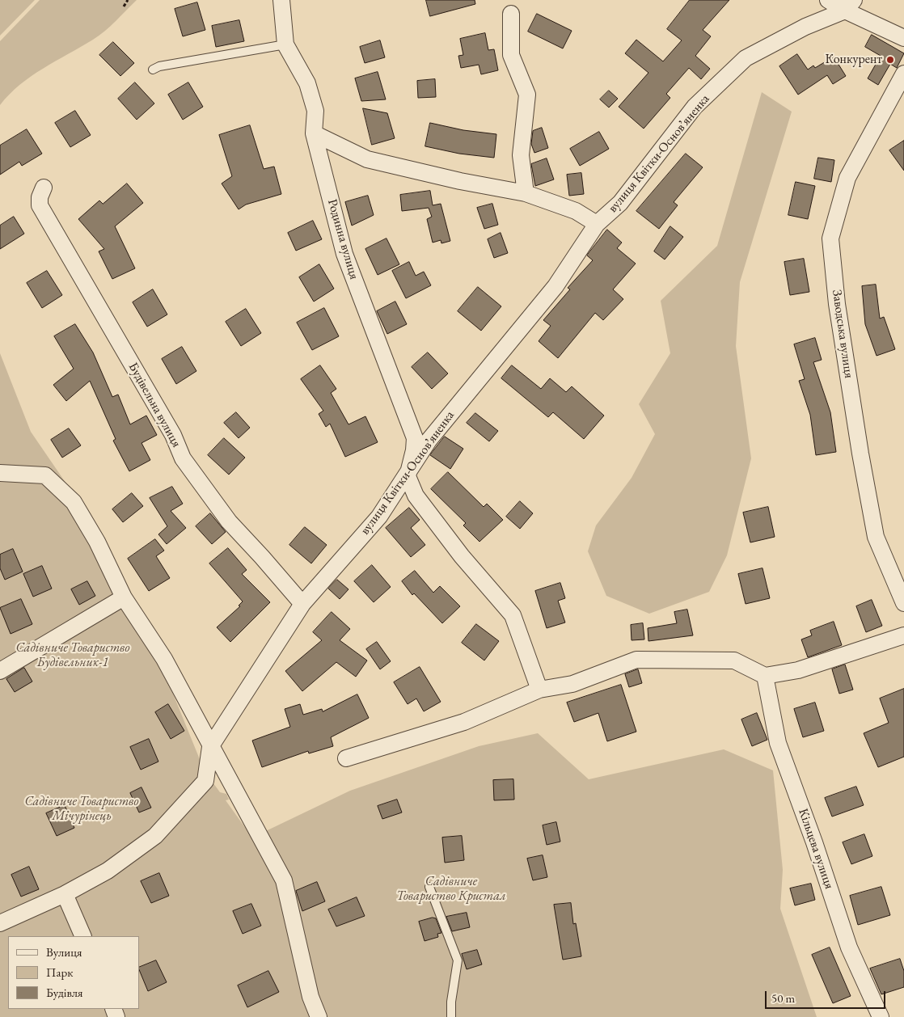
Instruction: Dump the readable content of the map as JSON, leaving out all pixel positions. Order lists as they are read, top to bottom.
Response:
{
  "streets": {
    "street": [
      "вулиця Квітки-Основʼяненка",
      "Родинна вулиця",
      "Заводська вулиця",
      "Будівельна вулиця",
      "Кільцева вулиця"
    ]
  },
  "crossings": [
    ["вулиця Квітки-Основʼяненка", "Родинна вулиця"],
    ["вулиця Квітки-Основʼяненка", "Будівельна вулиця"]
  ],
  "parks": ["Садівниче Товариство Будівельник-1", "Садівниче Товариство Мічурінець", "Садівниче Товариство Кристал"],
  "places": ["Конкурент"],
  "legend": ["Вулиця", "Парк", "Будівля"],
  "scale_bar": "50 m"
}
